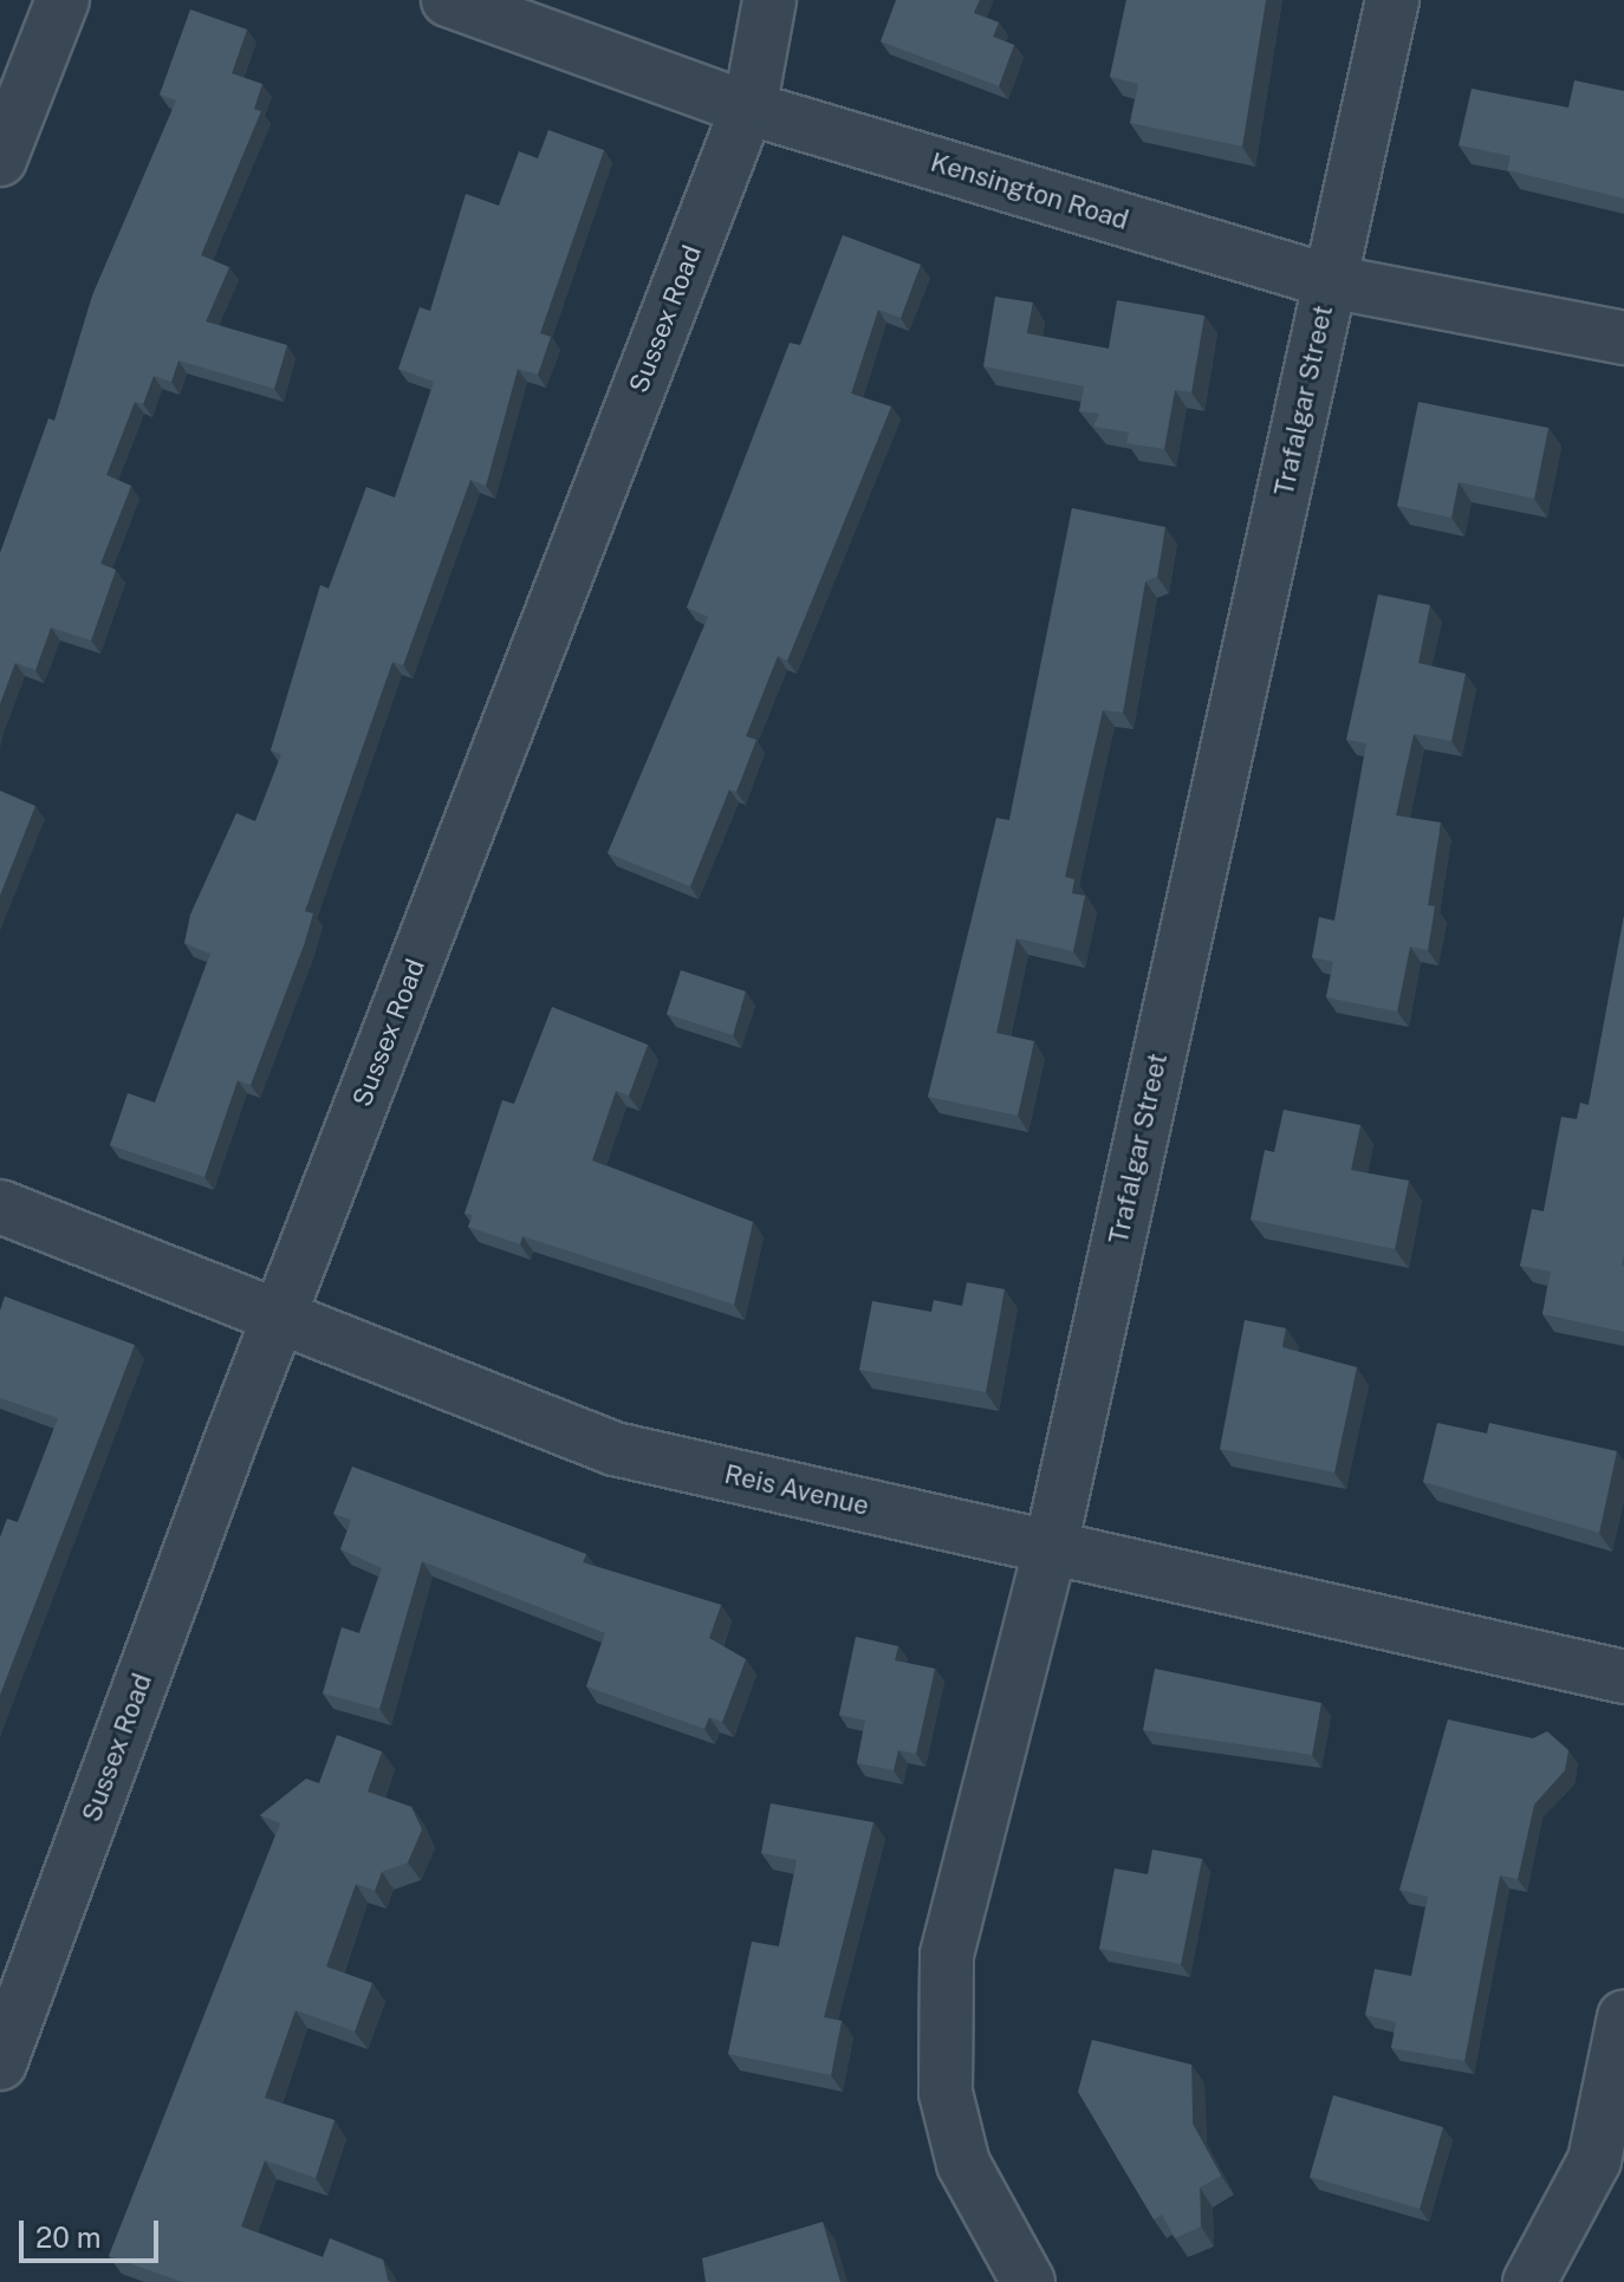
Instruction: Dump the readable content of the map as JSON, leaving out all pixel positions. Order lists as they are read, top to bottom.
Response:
{
  "streets": {
    "street": [
      "Kensington Road",
      "Sussex Road",
      "Trafalgar Street",
      "Reis Avenue"
    ]
  },
  "crossings": [
    ["Kensington Road", "Sussex Road"],
    ["Kensington Road", "Trafalgar Street"],
    ["Sussex Road", "Reis Avenue"],
    ["Trafalgar Street", "Reis Avenue"]
  ],
  "scale_bar": "20 m"
}
